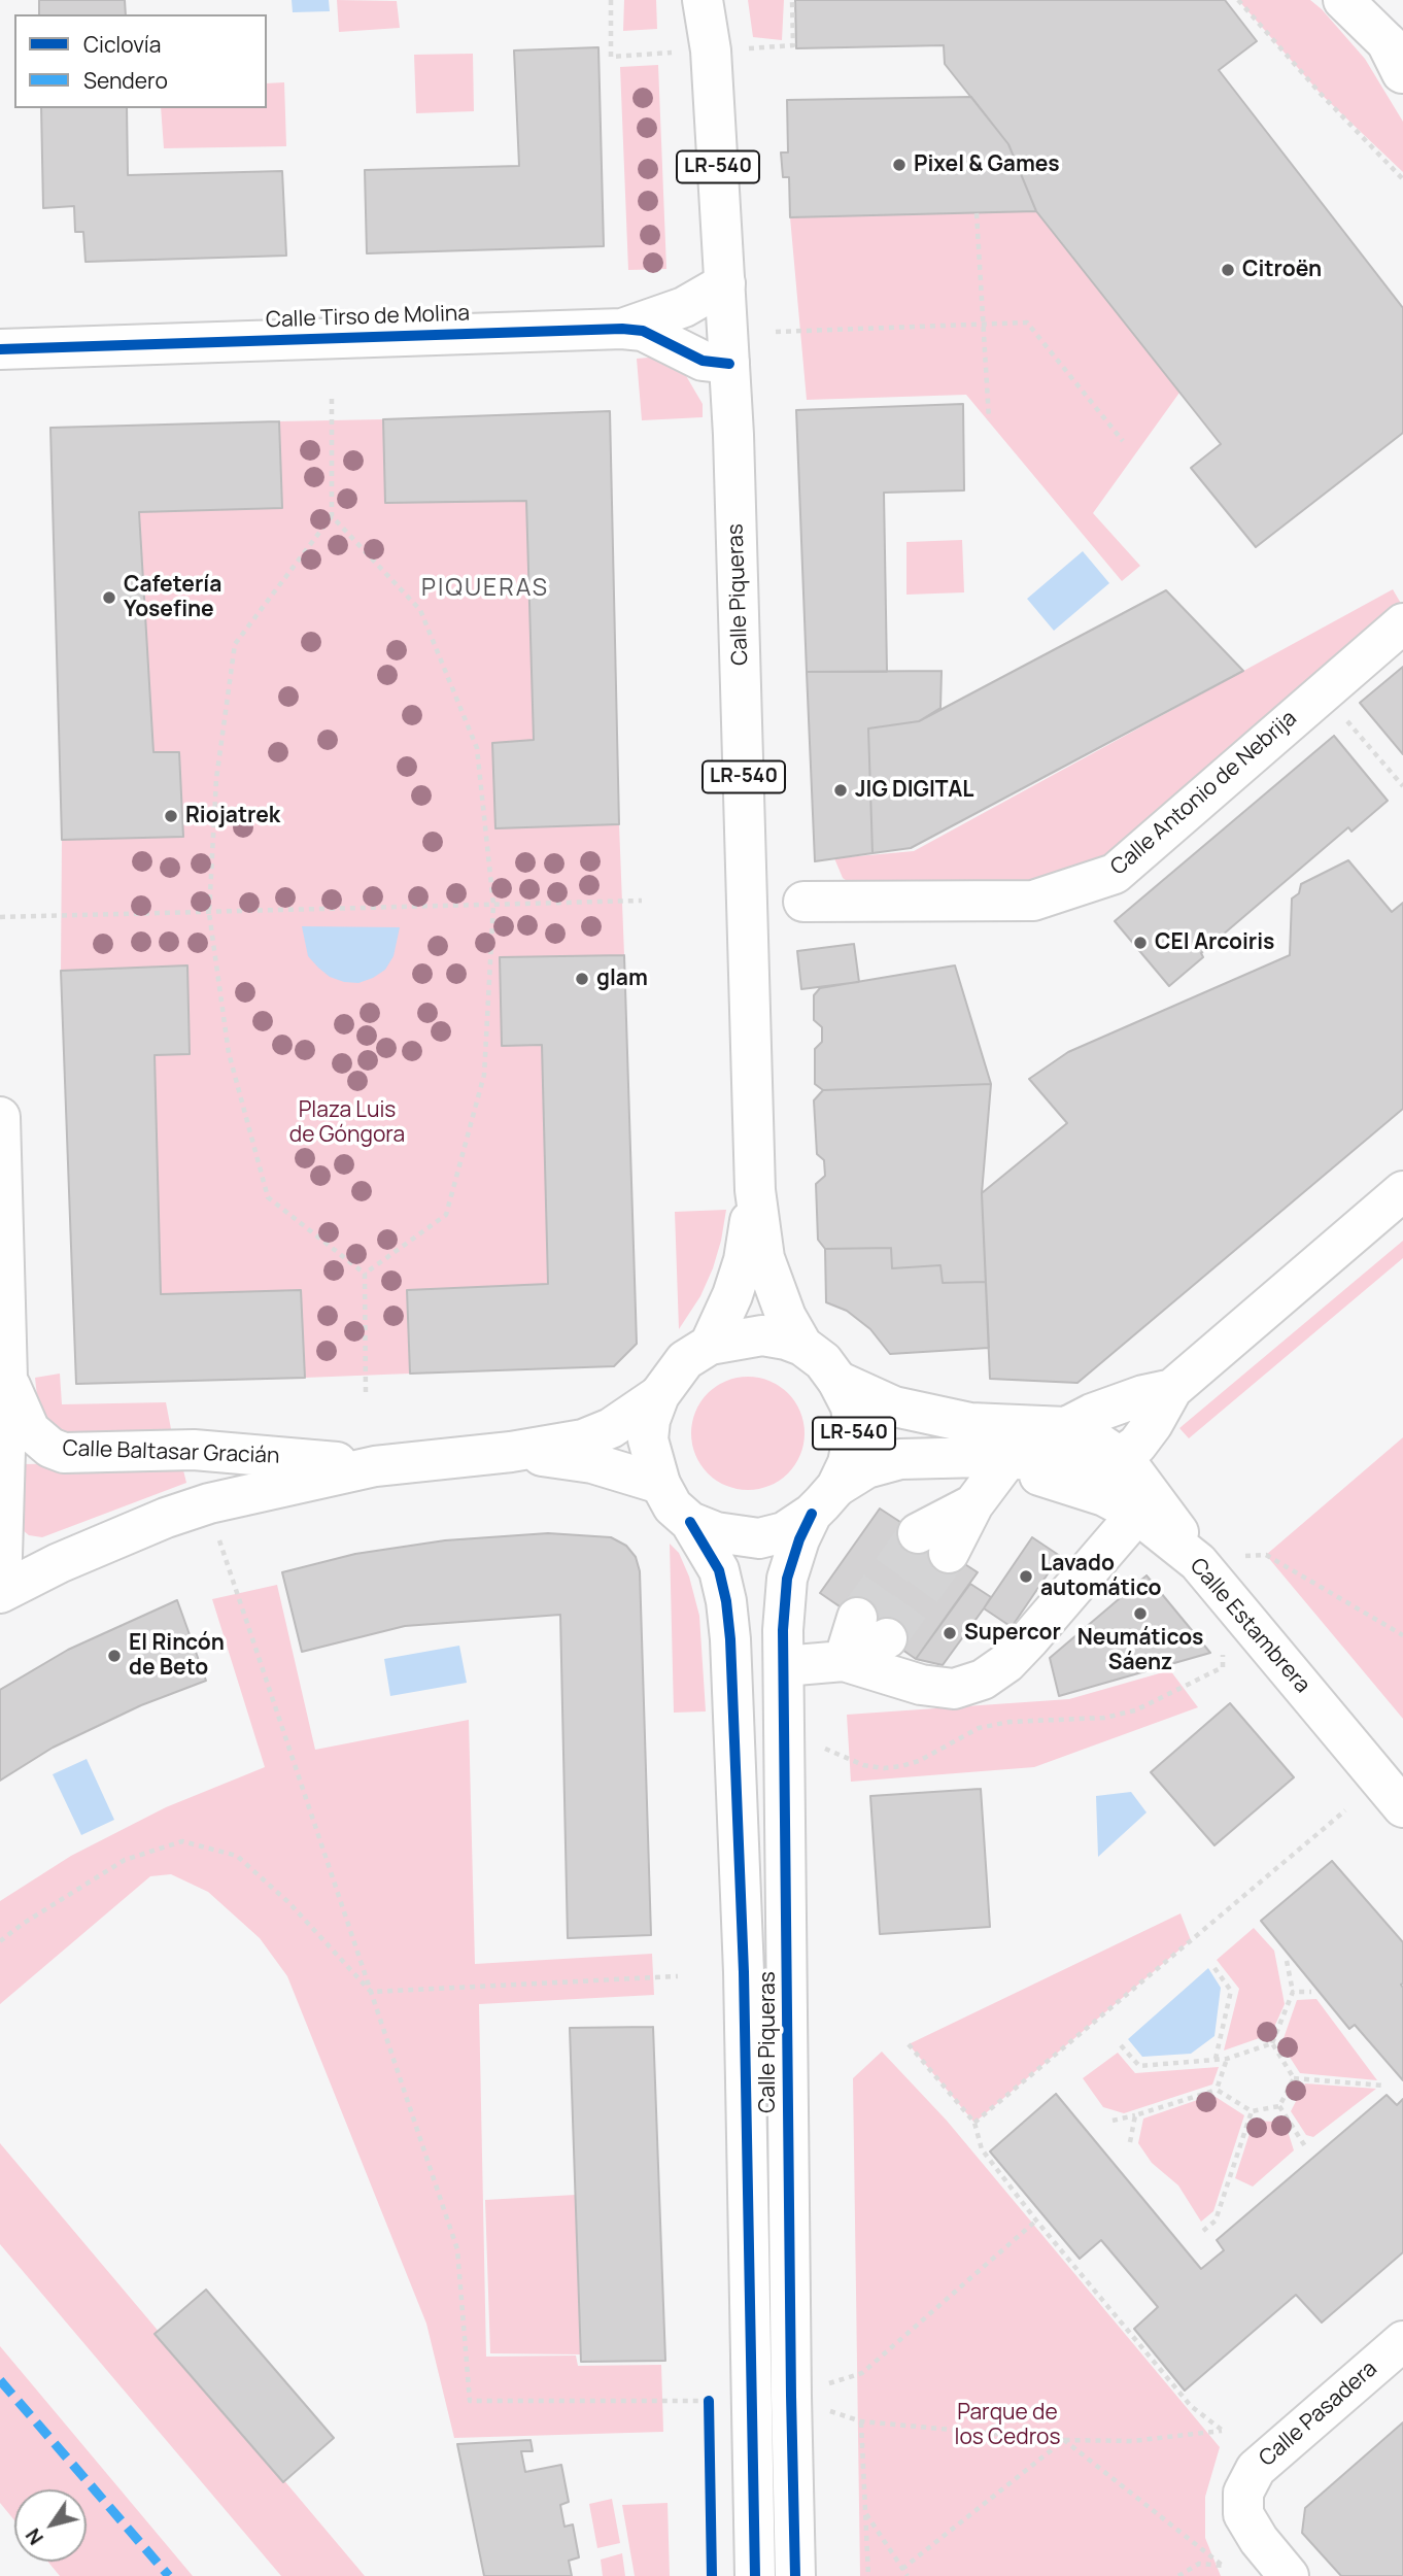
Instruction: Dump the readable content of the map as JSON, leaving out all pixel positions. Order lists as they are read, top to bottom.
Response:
{
  "streets": {
    "street": [
      "LR-540",
      "Calle Tirso de Molina",
      "Calle Piqueras",
      "Calle Antonio de Nebrija",
      "Calle Baltasar Gracián",
      "Calle Estambrera",
      "Calle Pasadera"
    ]
  },
  "crossings": [
    ["LR-540", "Calle Piqueras"],
    ["LR-540", "Calle Baltasar Gracián"],
    ["Calle Tirso de Molina", "Calle Piqueras"],
    ["Calle Piqueras", "Calle Baltasar Gracián"]
  ],
  "districts": ["PIQUERAS"],
  "parks": ["Plaza Luis de Góngora", "Parque de los Cedros"],
  "places": [
    "Pixel & Games",
    "Citroën",
    "Cafetería Yosefine",
    "JIG DIGITAL",
    "Riojatrek",
    "CEI Arcoiris",
    "glam",
    "Lavado automático",
    "Neumáticos Sáenz",
    "Supercor",
    "El Rincón de Beto"
  ],
  "legend": ["Ciclovía", "Sendero"],
  "north": "bottom left"
}
